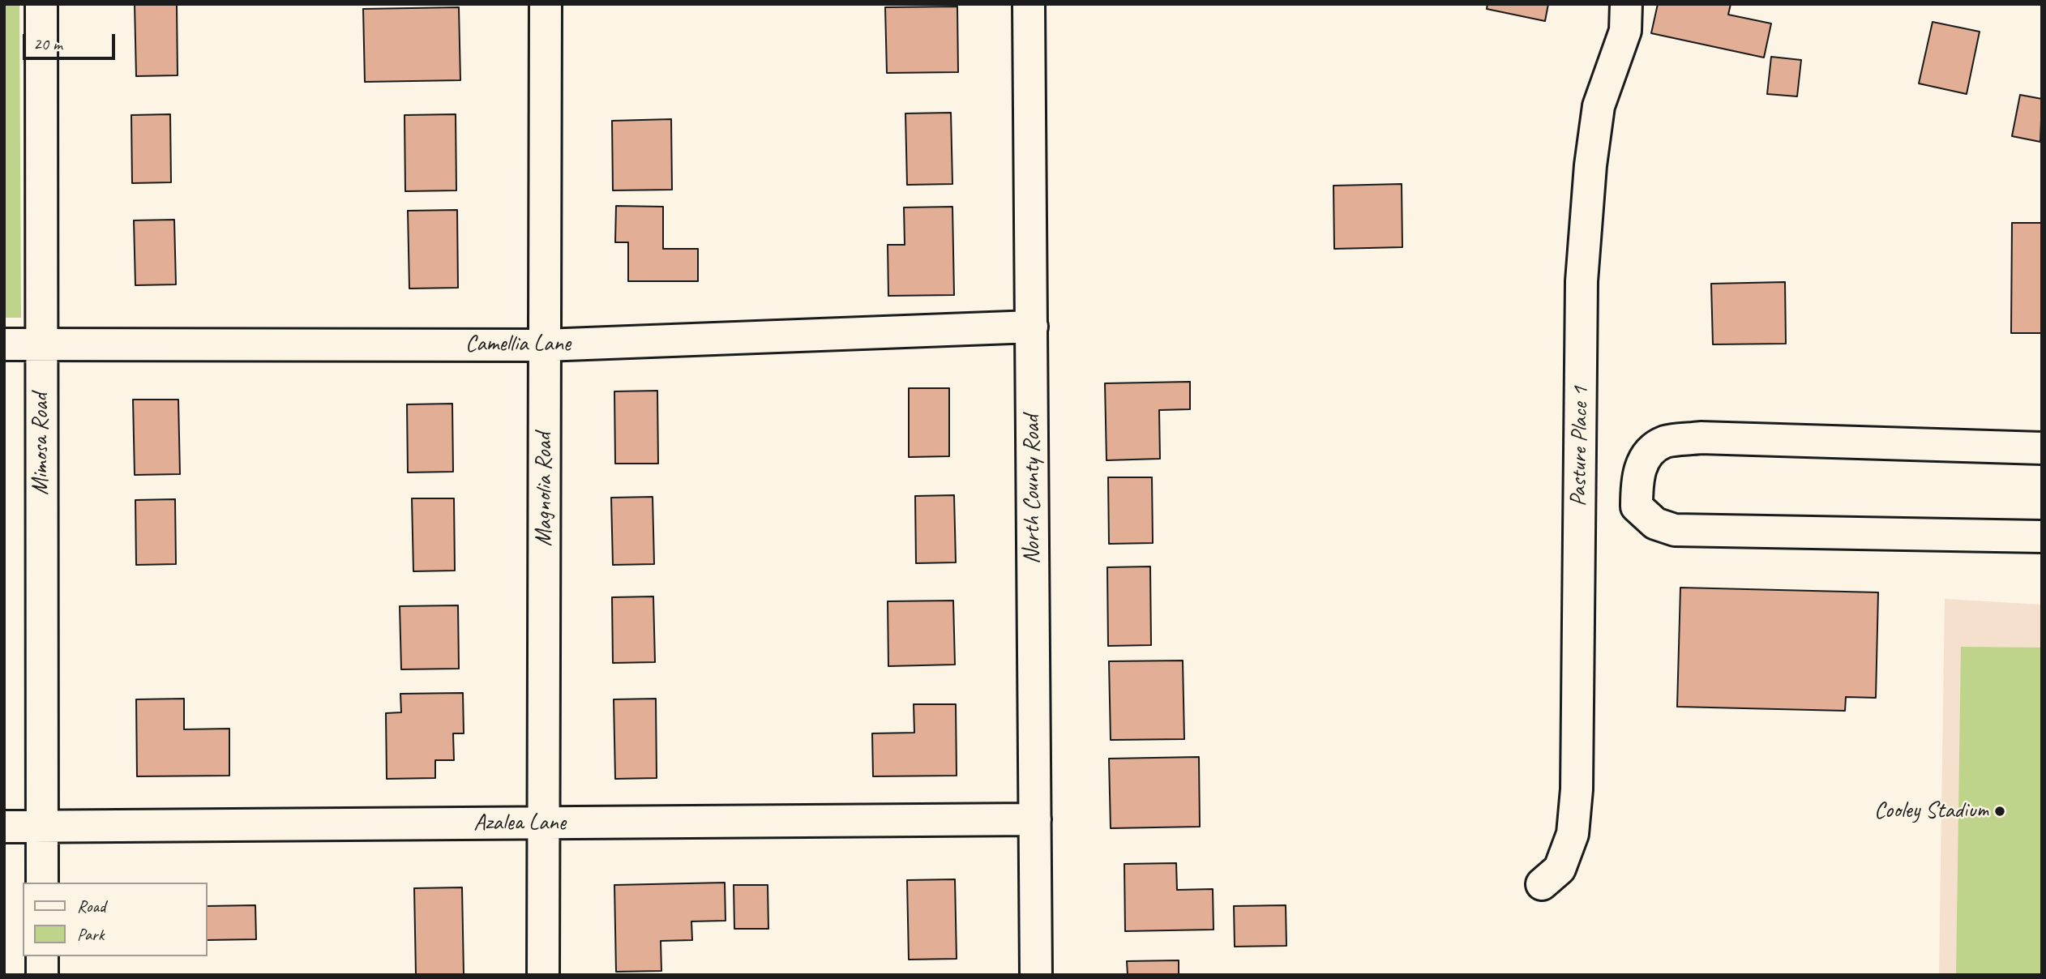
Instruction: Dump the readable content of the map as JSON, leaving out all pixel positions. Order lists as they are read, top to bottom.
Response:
{
  "streets": {
    "street": [
      "Camellia Lane",
      "Mimosa Road",
      "Pasture Place 1",
      "Magnolia Road",
      "North County Road",
      "Azalea Lane"
    ]
  },
  "crossings": [
    ["Camellia Lane", "Mimosa Road"],
    ["Camellia Lane", "Magnolia Road"],
    ["Camellia Lane", "North County Road"],
    ["Mimosa Road", "Azalea Lane"],
    ["Magnolia Road", "Azalea Lane"],
    ["North County Road", "Azalea Lane"]
  ],
  "places": ["Cooley Stadium"],
  "legend": ["Road", "Park"],
  "scale_bar": "20 m"
}
